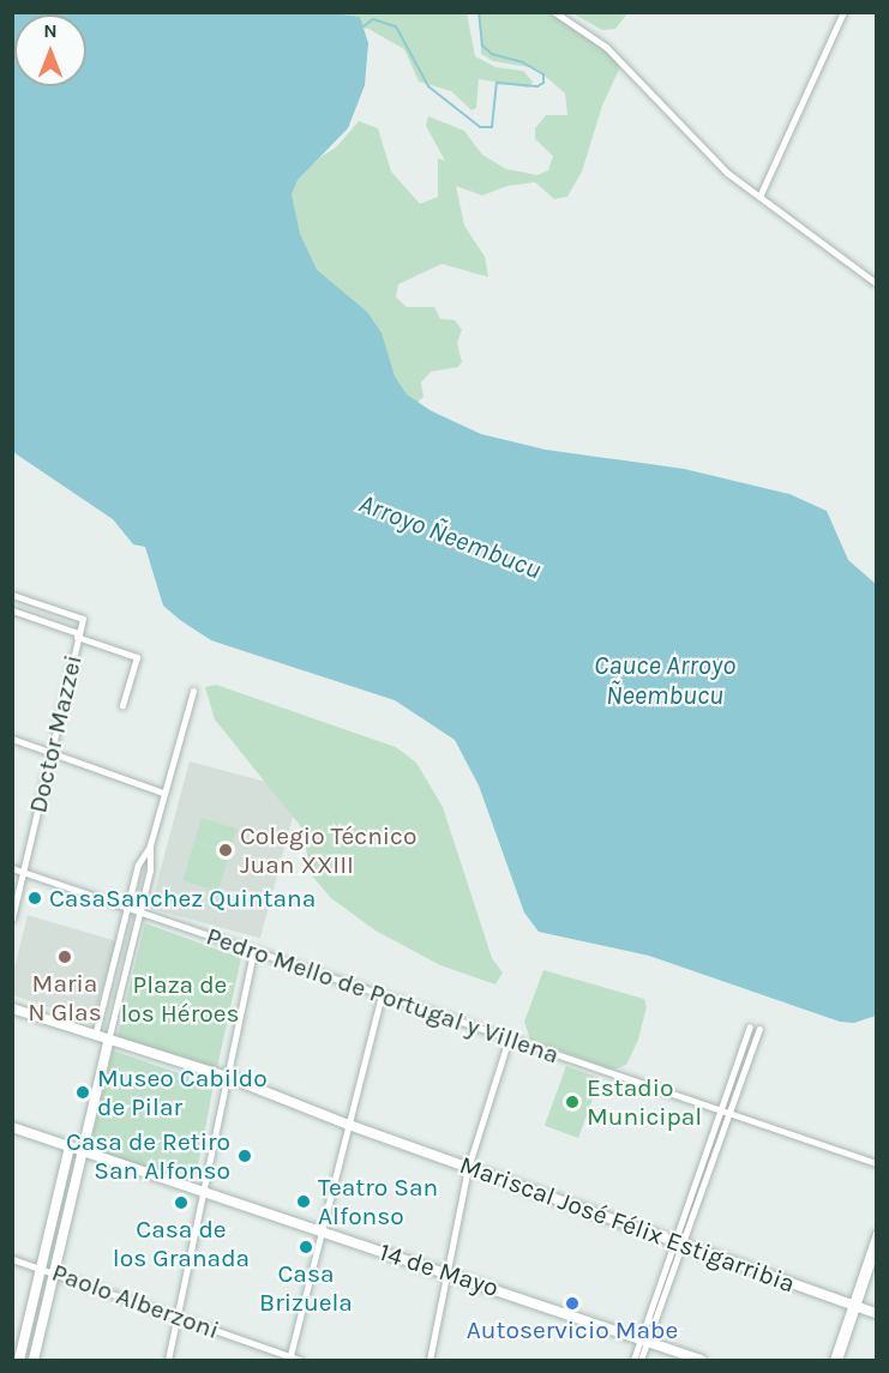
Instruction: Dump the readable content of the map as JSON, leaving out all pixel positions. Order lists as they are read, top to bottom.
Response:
{
  "streets": {
    "main road": ["Mariscal José Félix Estigarribia", "14 de Mayo"],
    "street": ["Doctor Mazzei", "Pedro Mello de Portugal y Villena", "Paolo Alberzoni"]
  },
  "crossings": [
    ["Doctor Mazzei", "Pedro Mello de Portugal y Villena"]
  ],
  "water": ["Arroyo Ñeembucu", "Cauce Arroyo Ñeembucu"],
  "parks": ["Plaza de los Héroes"],
  "places": [
    "Colegio Técnico Juan XXIII",
    "CasaSanchez Quintana",
    "Maria N Glas",
    "Museo Cabildo de Pilar",
    "Estadio Municipal",
    "Casa de Retiro San Alfonso",
    "Teatro San Alfonso",
    "Casa de los Granada",
    "Casa Brizuela",
    "Autoservicio Mabe"
  ],
  "north": "top"
}
